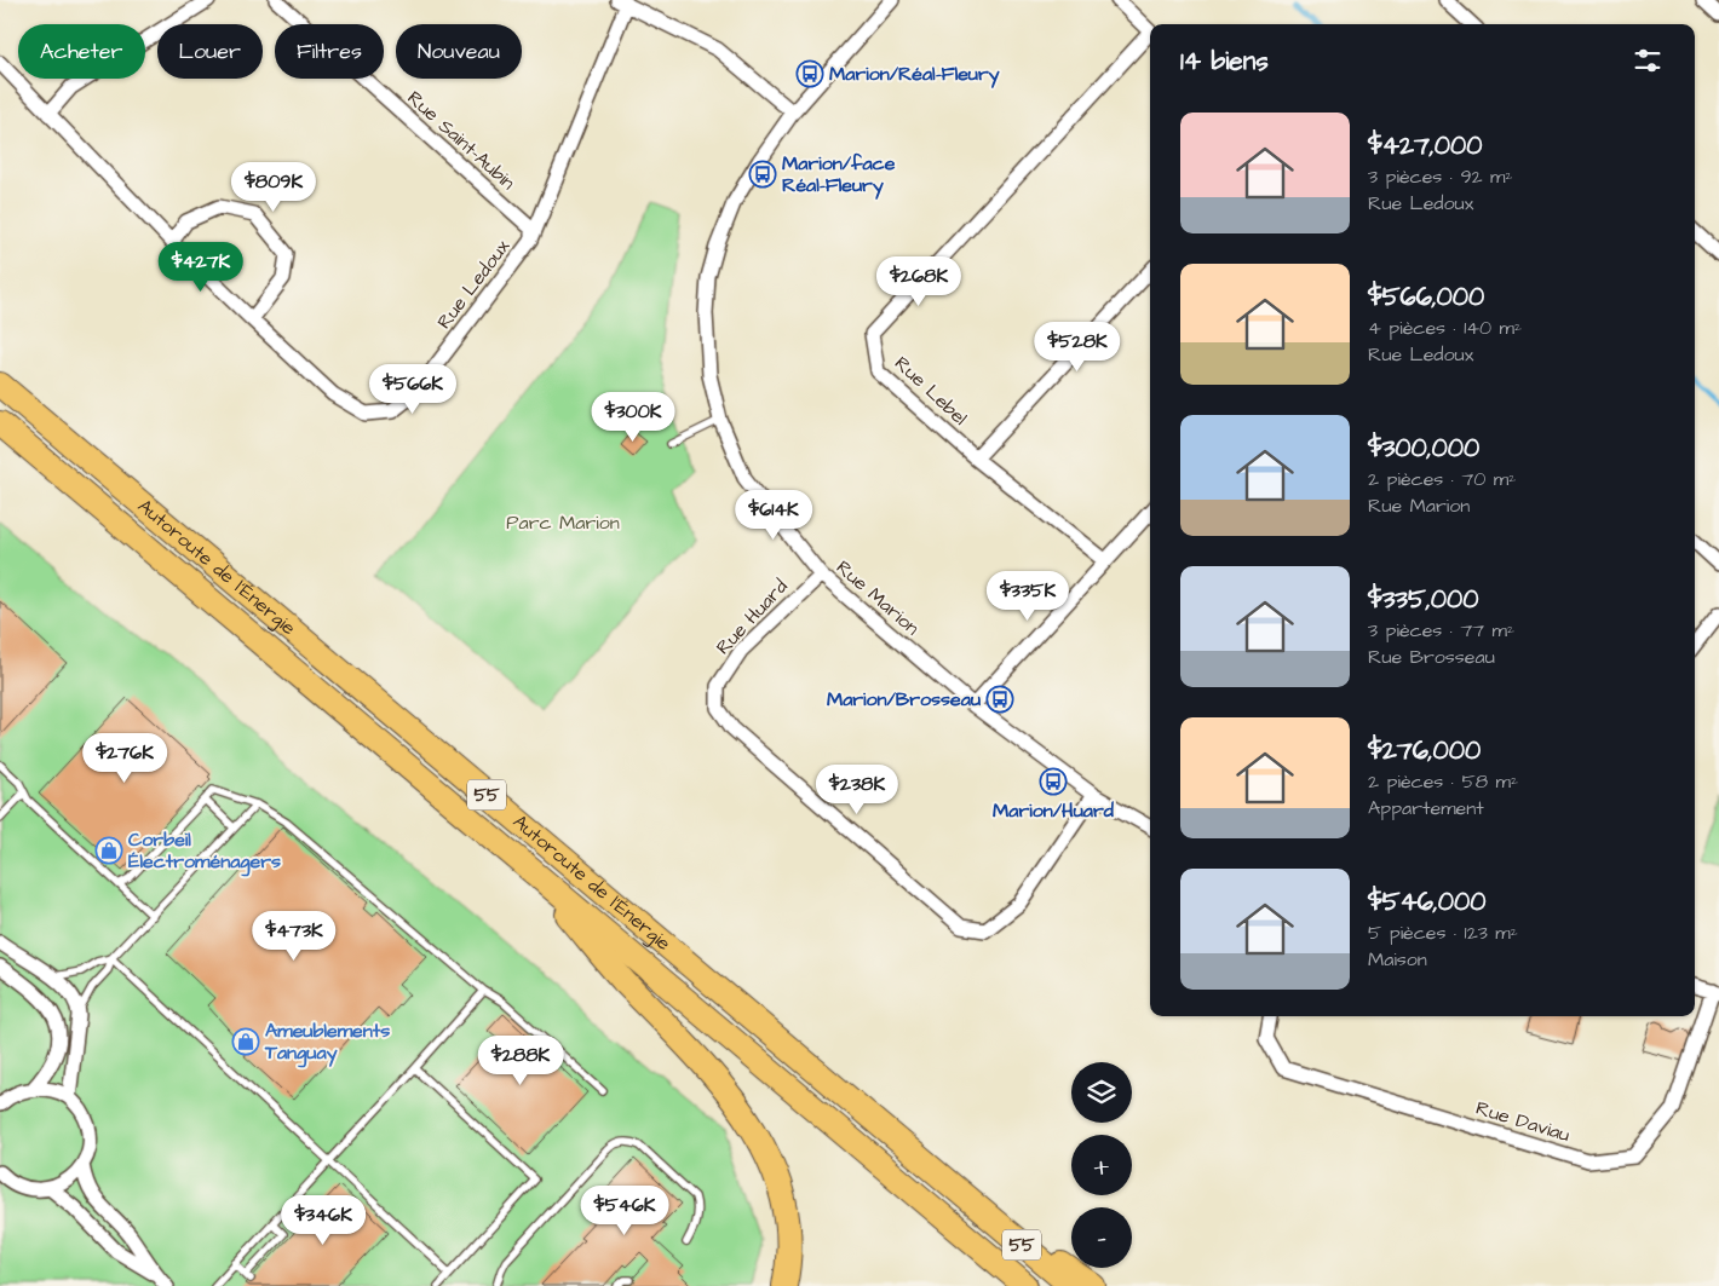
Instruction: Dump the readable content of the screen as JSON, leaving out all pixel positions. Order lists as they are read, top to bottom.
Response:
{
  "streets": {
    "highway": ["Autoroute de l'Énergie", "55"],
    "street": [
      "Rue Saint-Aubin",
      "Rue Ledoux",
      "Rue Lebel",
      "Rue Marion",
      "Rue Huard",
      "Rue Daviau"
    ]
  },
  "crossings": [
    ["Rue Saint-Aubin", "Rue Ledoux"],
    ["Rue Marion", "Rue Huard"]
  ],
  "parks": ["Parc Marion"],
  "places": {
    "bus stop": [
      "Marion/Réal-Fleury",
      "Marion/face Réal-Fleury",
      "Marion/Brosseau",
      "Marion/Huard"
    ],
    "shop": ["Corbeil Électroménagers", "Ameublements Tanguay"]
  },
  "page": {
    "chip": [
      "Acheter",
      "Louer",
      "Filtres",
      "Nouveau"
    ],
    "heading": "14 biens",
    "list": [
      {
        "name": "$427,000",
        "note": "3 pièces · 92 m² · Rue Ledoux"
      },
      {
        "name": "$566,000",
        "note": "4 pièces · 140 m² · Rue Ledoux"
      },
      {
        "name": "$300,000",
        "note": "2 pièces · 70 m² · Rue Marion"
      },
      {
        "name": "$335,000",
        "note": "3 pièces · 77 m² · Rue Brosseau"
      },
      {
        "name": "$276,000",
        "note": "2 pièces · 58 m² · Appartement"
      },
      {
        "name": "$546,000",
        "note": "5 pièces · 123 m² · Maison"
      }
    ],
    "price": [
      "$809K",
      "$427K",
      "$268K",
      "$528K",
      "$566K",
      "$300K",
      "$614K",
      "$335K",
      "$276K",
      "$238K",
      "$473K",
      "$288K",
      "$546K",
      "$346K"
    ],
    "map_buttons": ["+", "−"]
  }
}
